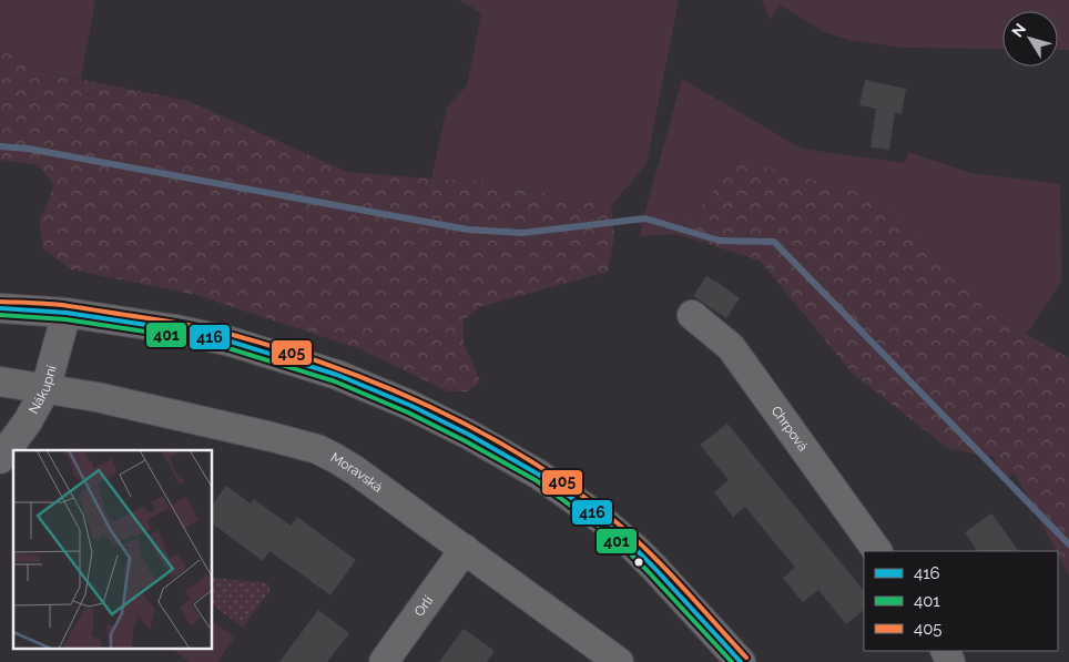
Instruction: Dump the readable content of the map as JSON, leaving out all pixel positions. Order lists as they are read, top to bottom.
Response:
{
  "streets": {
    "street": [
      "Nákupní",
      "Chrpová",
      "Moravská",
      "Orlí"
    ]
  },
  "crossings": [
    ["Nákupní", "Moravská"],
    ["Moravská", "Orlí"]
  ],
  "lines": ["transit line 405", "transit line 416", "transit line 401"],
  "legend": ["416", "401", "405"],
  "north": "top left"
}
